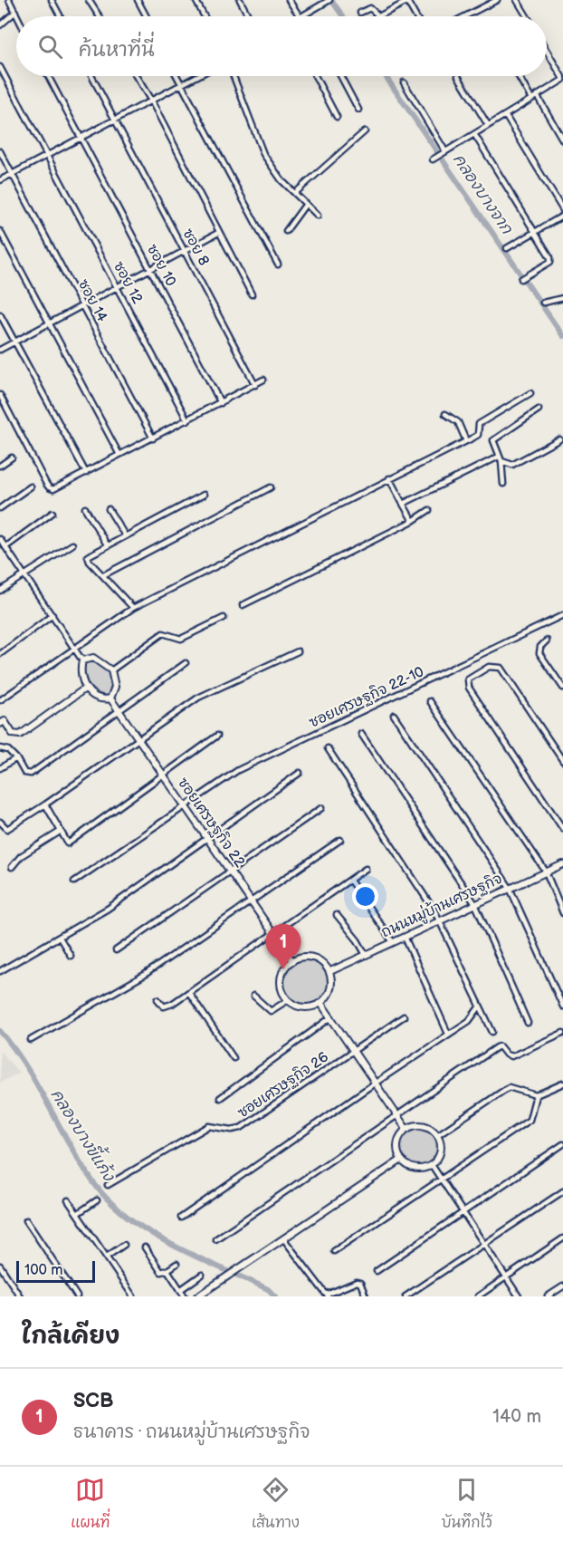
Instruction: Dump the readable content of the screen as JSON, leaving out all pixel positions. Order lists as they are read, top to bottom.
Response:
{
  "streets": {
    "street": [
      "ซอย 8",
      "ซอย 10",
      "ซอย 12",
      "ซอย 14",
      "ซอยเศรษฐกิจ 22-10",
      "ซอยเศรษฐกิจ 22",
      "ถนนหมู่บ้านเศรษฐกิจ",
      "ซอยเศรษฐกิจ 26"
    ]
  },
  "crossings": [
    ["ซอยเศรษฐกิจ 22-10", "ซอยเศรษฐกิจ 22"],
    ["ซอยเศรษฐกิจ 22", "ถนนหมู่บ้านเศรษฐกิจ"]
  ],
  "water": ["คลองบางจาก", "คลองบางขี้แก้ง"],
  "scale_bar": "100 m",
  "page": {
    "search": "ค้นหาที่นี่",
    "pins": "1",
    "scale": "100 m",
    "heading": "ใกล้เคียง",
    "list": [
      {
        "mark": "1",
        "name": "SCB",
        "note": "ธนาคาร · ถนนหมู่บ้านเศรษฐกิจ",
        "value": "140 m"
      }
    ],
    "nav": ["แผนที่", "เส้นทาง", "บันทึกไว้"]
  }
}
